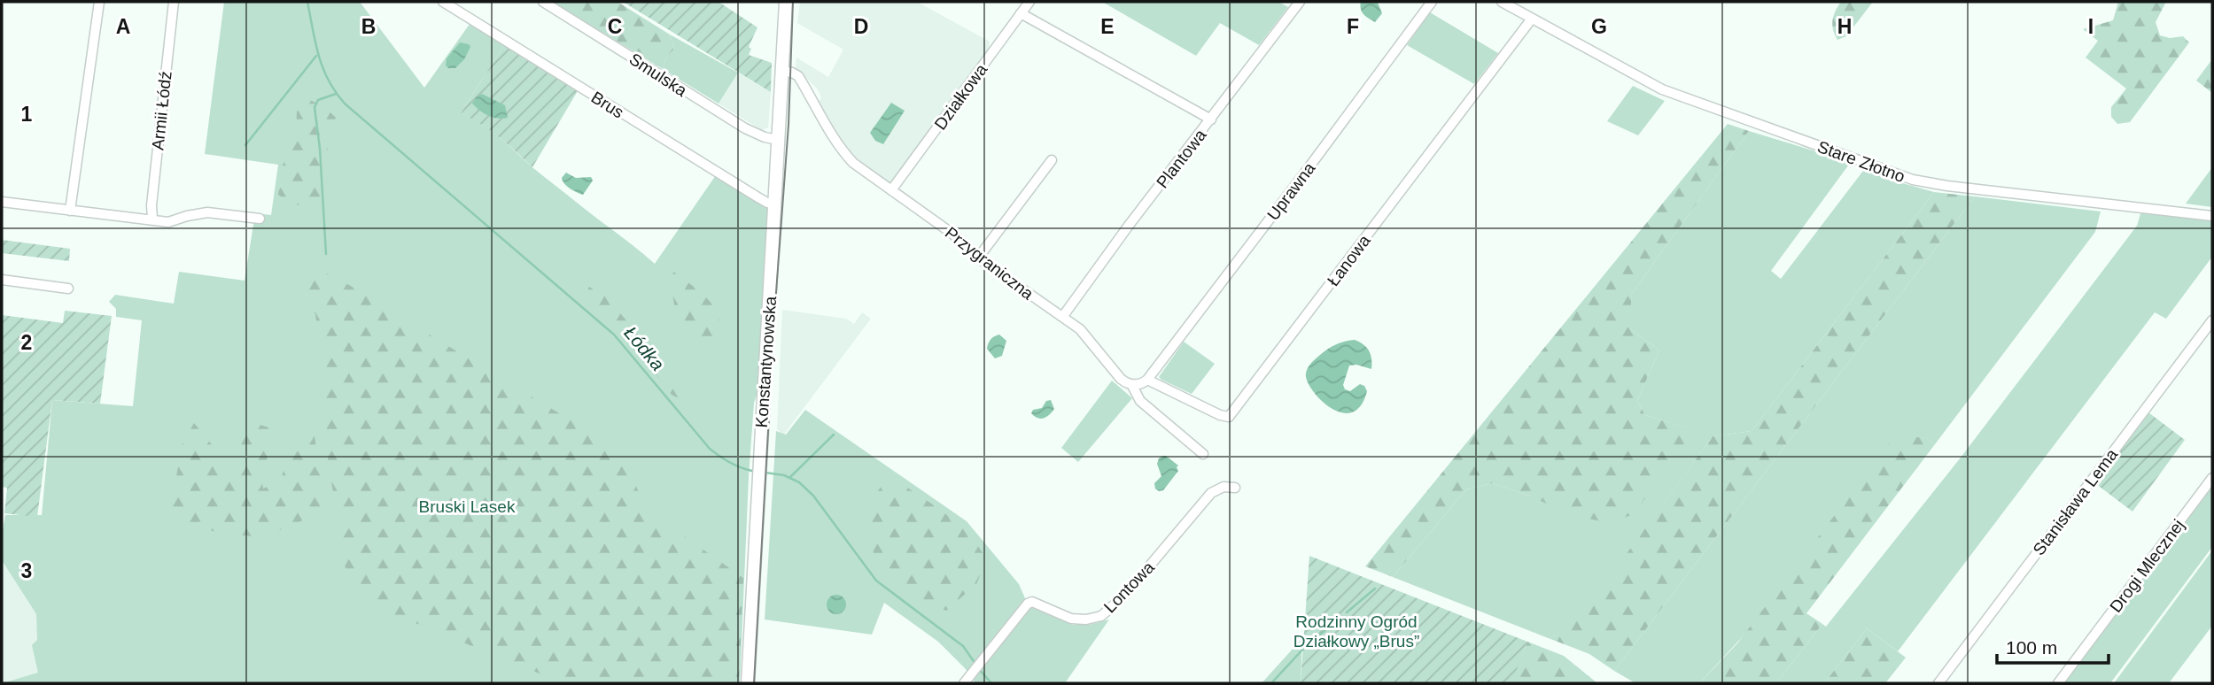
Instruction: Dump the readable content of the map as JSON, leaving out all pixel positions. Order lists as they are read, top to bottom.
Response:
{
  "streets": {
    "main road": ["Konstantynowska"],
    "street": [
      "Smulska",
      "Działkowa",
      "Brus",
      "Armii Łódź",
      "Plantowa",
      "Stare Złotno",
      "Uprawna",
      "Łanowa",
      "Przygraniczna",
      "Stanisława Lema",
      "Drogi Mlecznej",
      "Lontowa"
    ]
  },
  "crossings": [
    ["Smulska", "Konstantynowska"],
    ["Działkowa", "Przygraniczna"],
    ["Brus", "Konstantynowska"],
    ["Plantowa", "Przygraniczna"],
    ["Stare Złotno", "Łanowa"],
    ["Uprawna", "Łanowa"],
    ["Przygraniczna", "Konstantynowska"]
  ],
  "water": ["Łódka"],
  "parks": ["Bruski Lasek", "Rodzinny Ogród Działkowy „Brus”"],
  "scale_bar": "100 m",
  "grid": {
    "columns": [
      "A",
      "B",
      "C",
      "D",
      "E",
      "F",
      "G",
      "H",
      "I"
    ],
    "rows": ["1", "2", "3"]
  }
}
